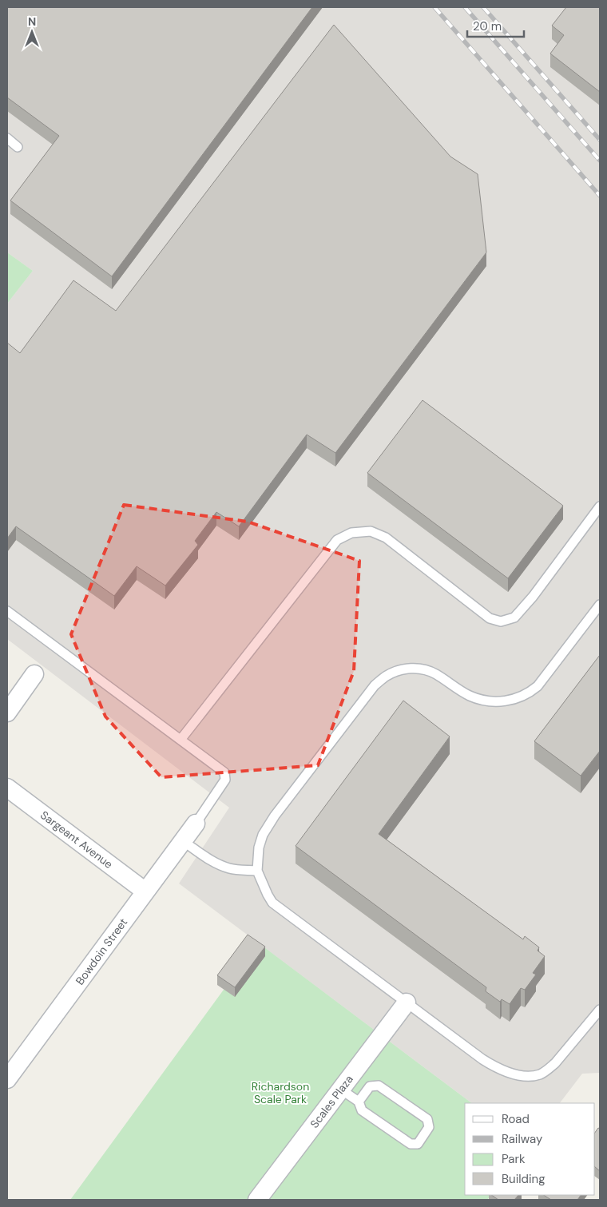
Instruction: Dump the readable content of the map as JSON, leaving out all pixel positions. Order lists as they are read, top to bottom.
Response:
{
  "streets": {
    "street": ["Sargeant Avenue", "Bowdoin Street", "Scales Plaza"]
  },
  "crossings": [
    ["Sargeant Avenue", "Bowdoin Street"]
  ],
  "parks": ["Richardson Scale Park"],
  "legend": [
    "Road",
    "Railway",
    "Park",
    "Building"
  ],
  "scale_bar": "20 m",
  "north": "top"
}
